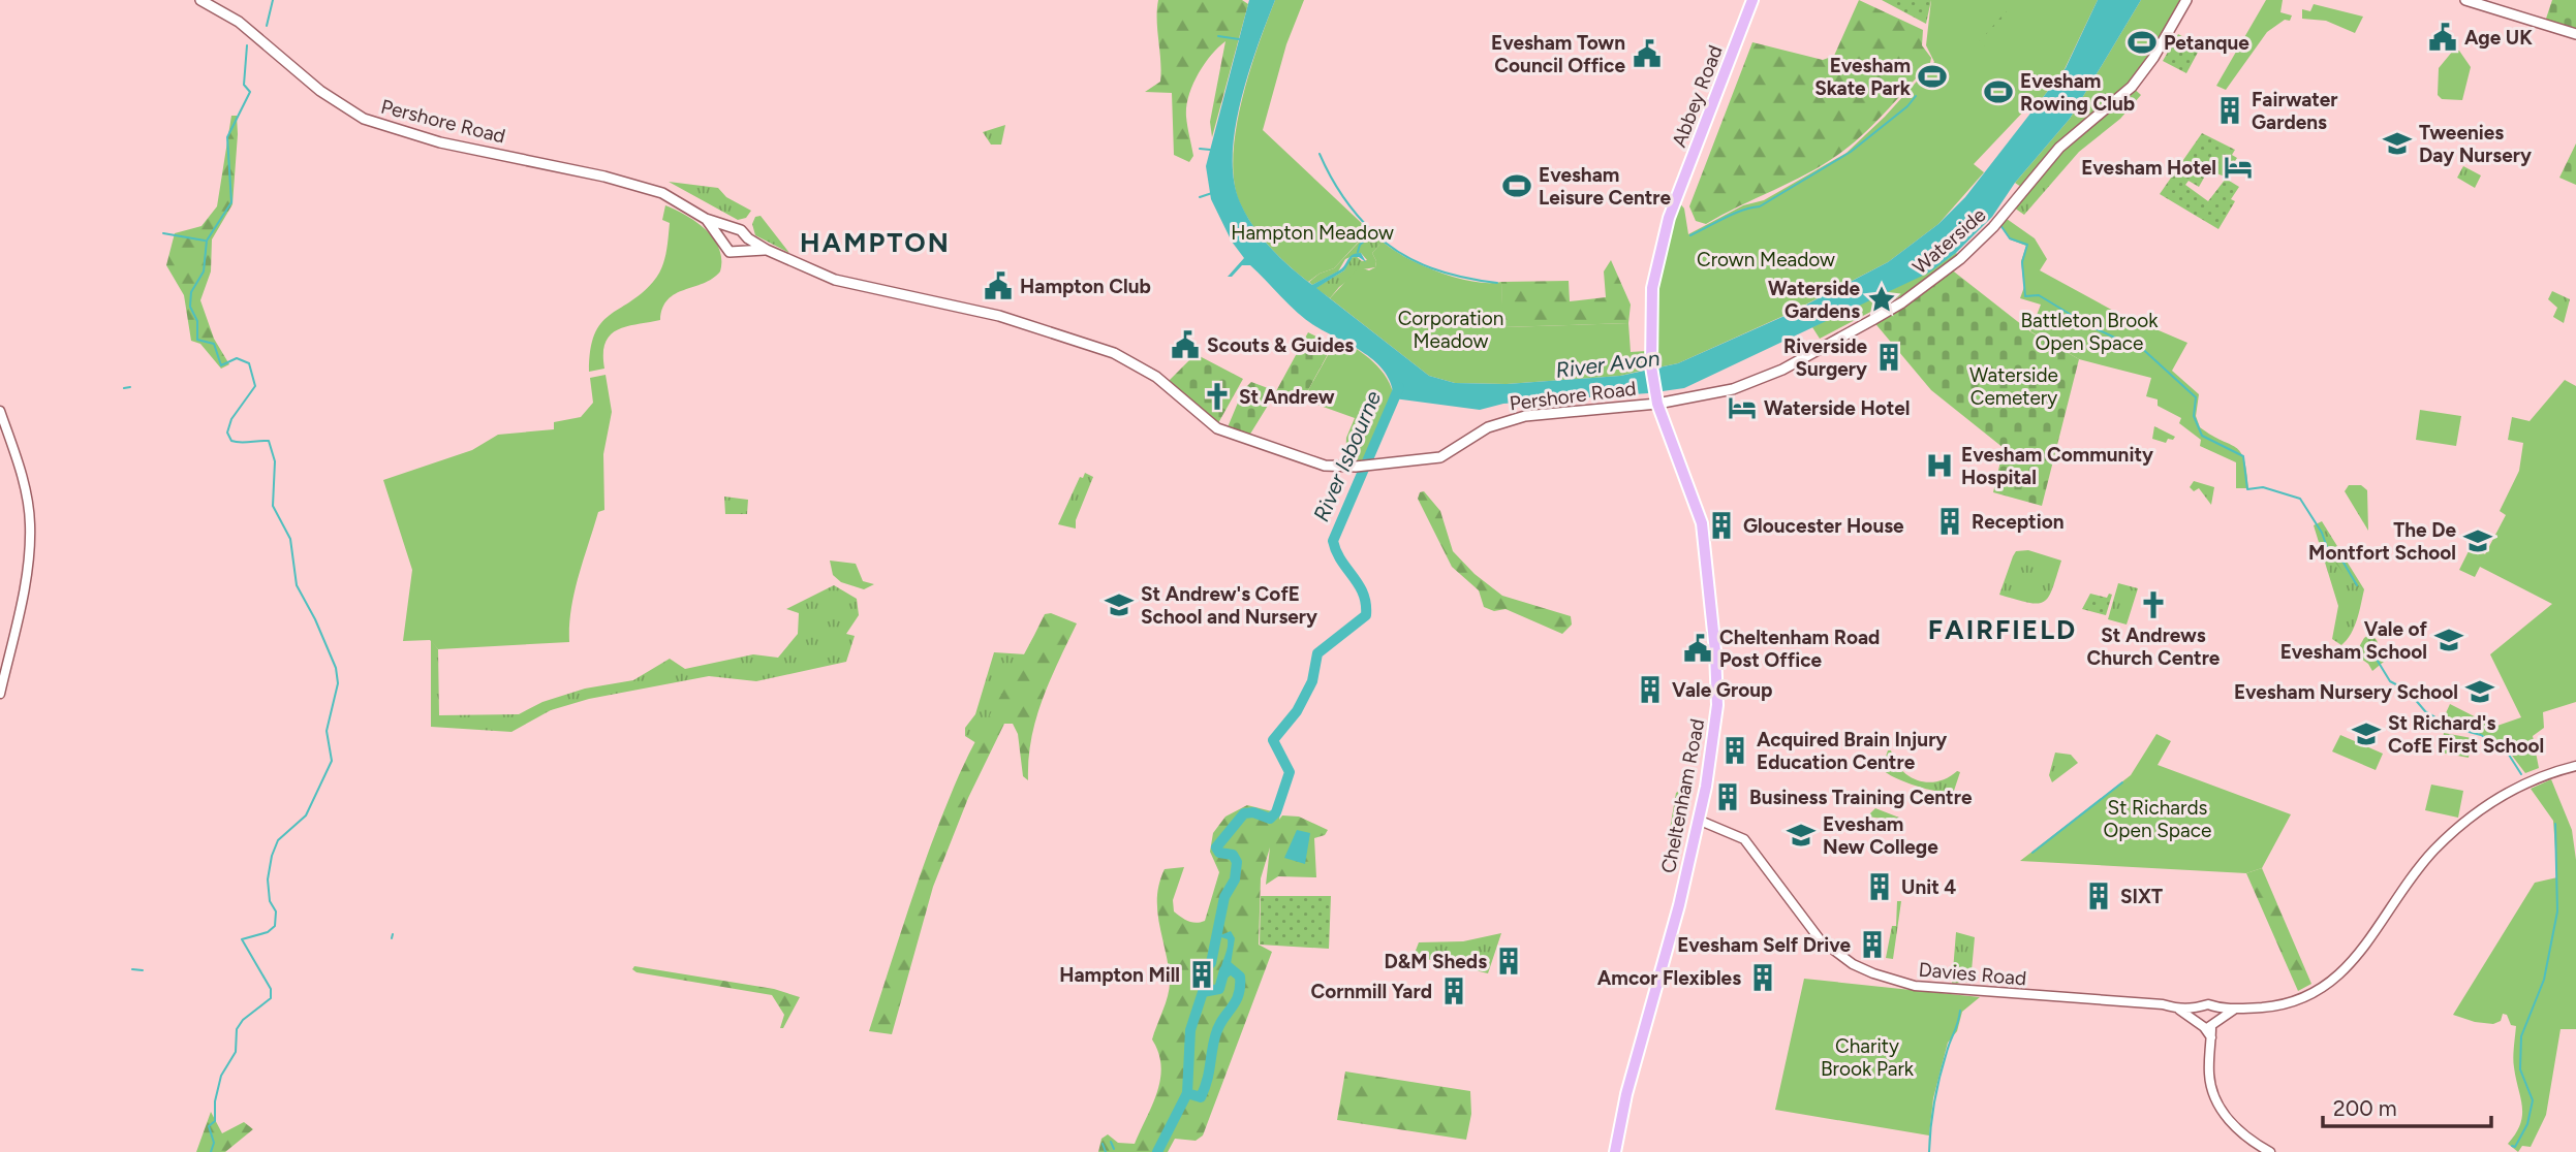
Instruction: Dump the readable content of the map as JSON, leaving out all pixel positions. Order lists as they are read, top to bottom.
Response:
{
  "streets": {
    "main road": [
      "Abbey Road",
      "Pershore Road",
      "Waterside",
      "Cheltenham Road"
    ],
    "street": ["Davies Road"]
  },
  "crossings": [
    ["Abbey Road", "Cheltenham Road"],
    ["Pershore Road", "Waterside"],
    ["Pershore Road", "Cheltenham Road"],
    ["Waterside", "Cheltenham Road"],
    ["Cheltenham Road", "Davies Road"]
  ],
  "districts": ["HAMPTON", "FAIRFIELD"],
  "water": ["River Avon", "River Isbourne"],
  "parks": [
    "Hampton Meadow",
    "Crown Meadow",
    "Corporation Meadow",
    "Battleton Brook Open Space",
    "Waterside Cemetery",
    "St Richards Open Space",
    "Charity Brook Park"
  ],
  "places": {
    "public building": [
      "Age UK",
      "Evesham Town Council Office",
      "Hampton Club",
      "Scouts & Guides",
      "Cheltenham Road Post Office"
    ],
    "sports": [
      "Petanque",
      "Evesham Skate Park",
      "Evesham Rowing Club",
      "Evesham Leisure Centre"
    ],
    "building": [
      "Fairwater Gardens",
      "Riverside Surgery",
      "Reception",
      "Gloucester House",
      "Vale Group",
      "Acquired Brain Injury Education Centre",
      "Business Training Centre",
      "Unit 4",
      "SIXT",
      "Evesham Self Drive",
      "D&M Sheds",
      "Hampton Mill",
      "Amcor Flexibles",
      "Cornmill Yard"
    ],
    "school or university": [
      "Tweenies Day Nursery",
      "The De Montfort School",
      "St Andrew's CofE School and Nursery",
      "Vale of Evesham School",
      "Evesham Nursery School",
      "St Richard's CofE First School",
      "Evesham New College"
    ],
    "hotel": ["Evesham Hotel", "Waterside Hotel"],
    "place": ["Waterside Gardens"],
    "church": ["St Andrew", "St Andrews Church Centre"],
    "hospital": ["Evesham Community Hospital"]
  },
  "scale_bar": "200 m"
}
